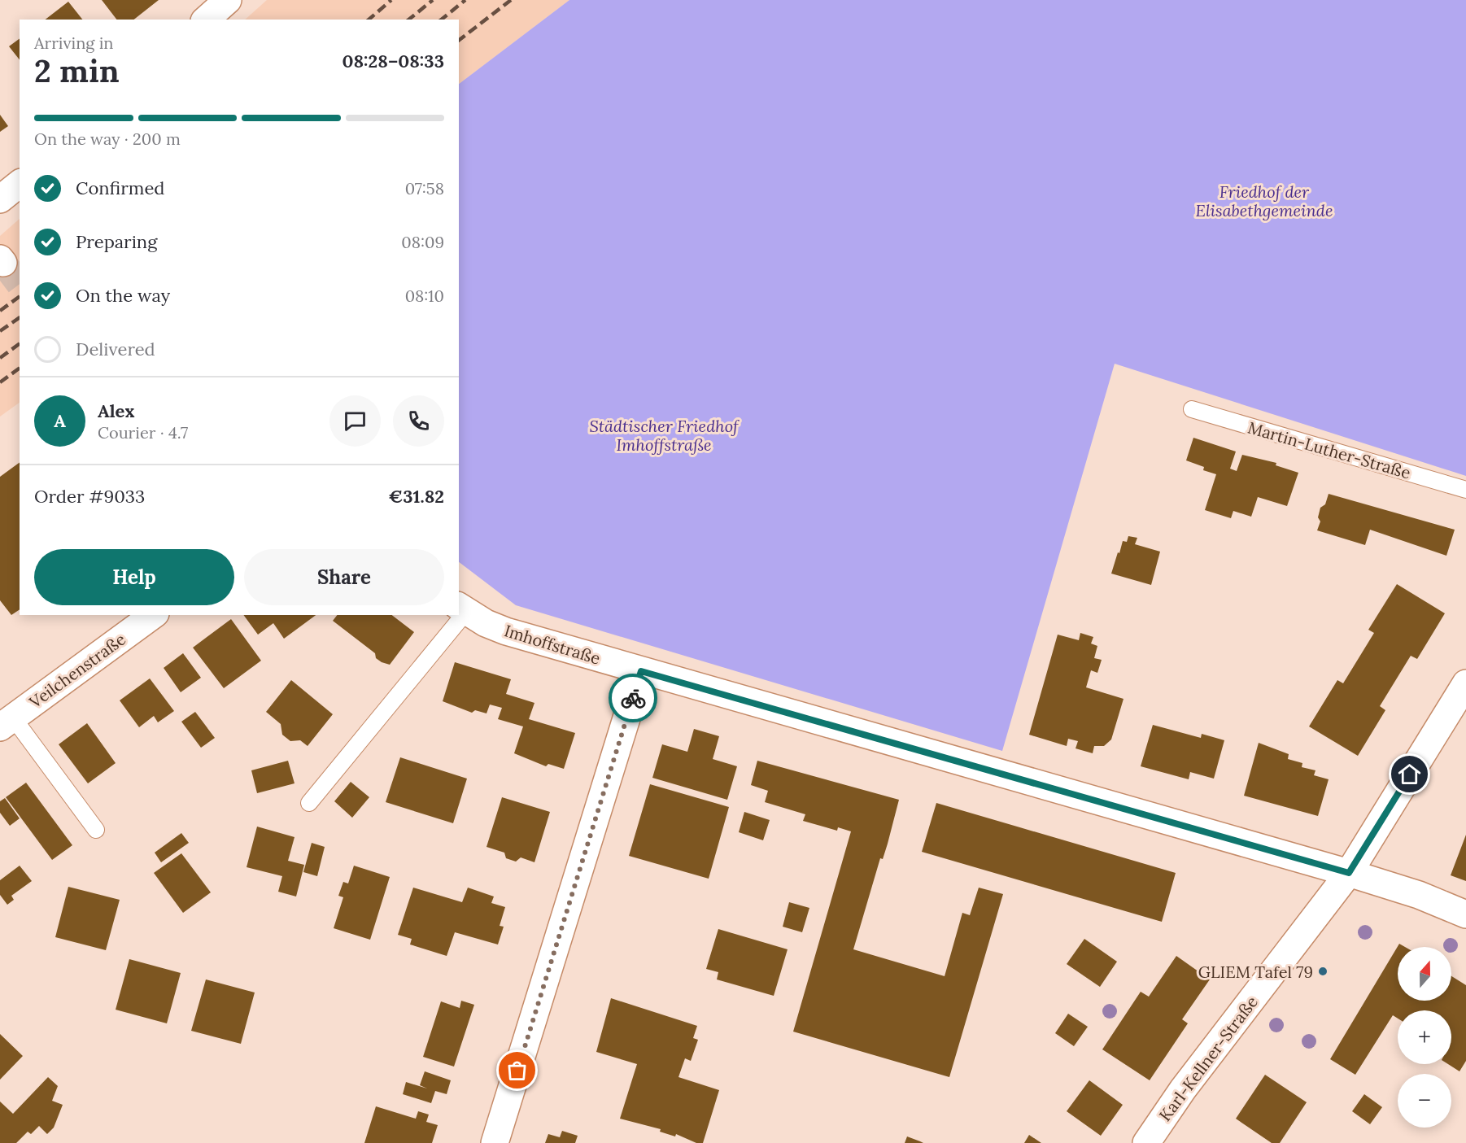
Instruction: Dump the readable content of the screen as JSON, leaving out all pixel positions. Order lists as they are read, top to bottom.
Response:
{
  "streets": {
    "street": ["Imhoffstraße", "Veilchenstraße", "Karl-Kellner-Straße"],
    "lane": ["Martin-Luther-Straße"]
  },
  "crossings": [
    ["Imhoffstraße", "Karl-Kellner-Straße"]
  ],
  "parks": ["Friedhof der Elisabethgemeinde", "Städtischer Friedhof Imhoffstraße"],
  "places": ["GLIEM Tafel 79"],
  "north": "top",
  "page": {
    "heading": ["2 min", "Arriving in", "08:28–08:33"],
    "panel": [
      "Alex",
      "Courier · 4.7",
      "Order #9033",
      "€31.82"
    ],
    "bar": "On the way · 200 m",
    "list": [
      ["Confirmed", "07:58"],
      ["Preparing", "08:09"],
      ["On the way", "08:10"],
      "Delivered"
    ],
    "round": "A",
    "buttons": ["Help", "Share"],
    "map_buttons": ["+", "−"]
  }
}
